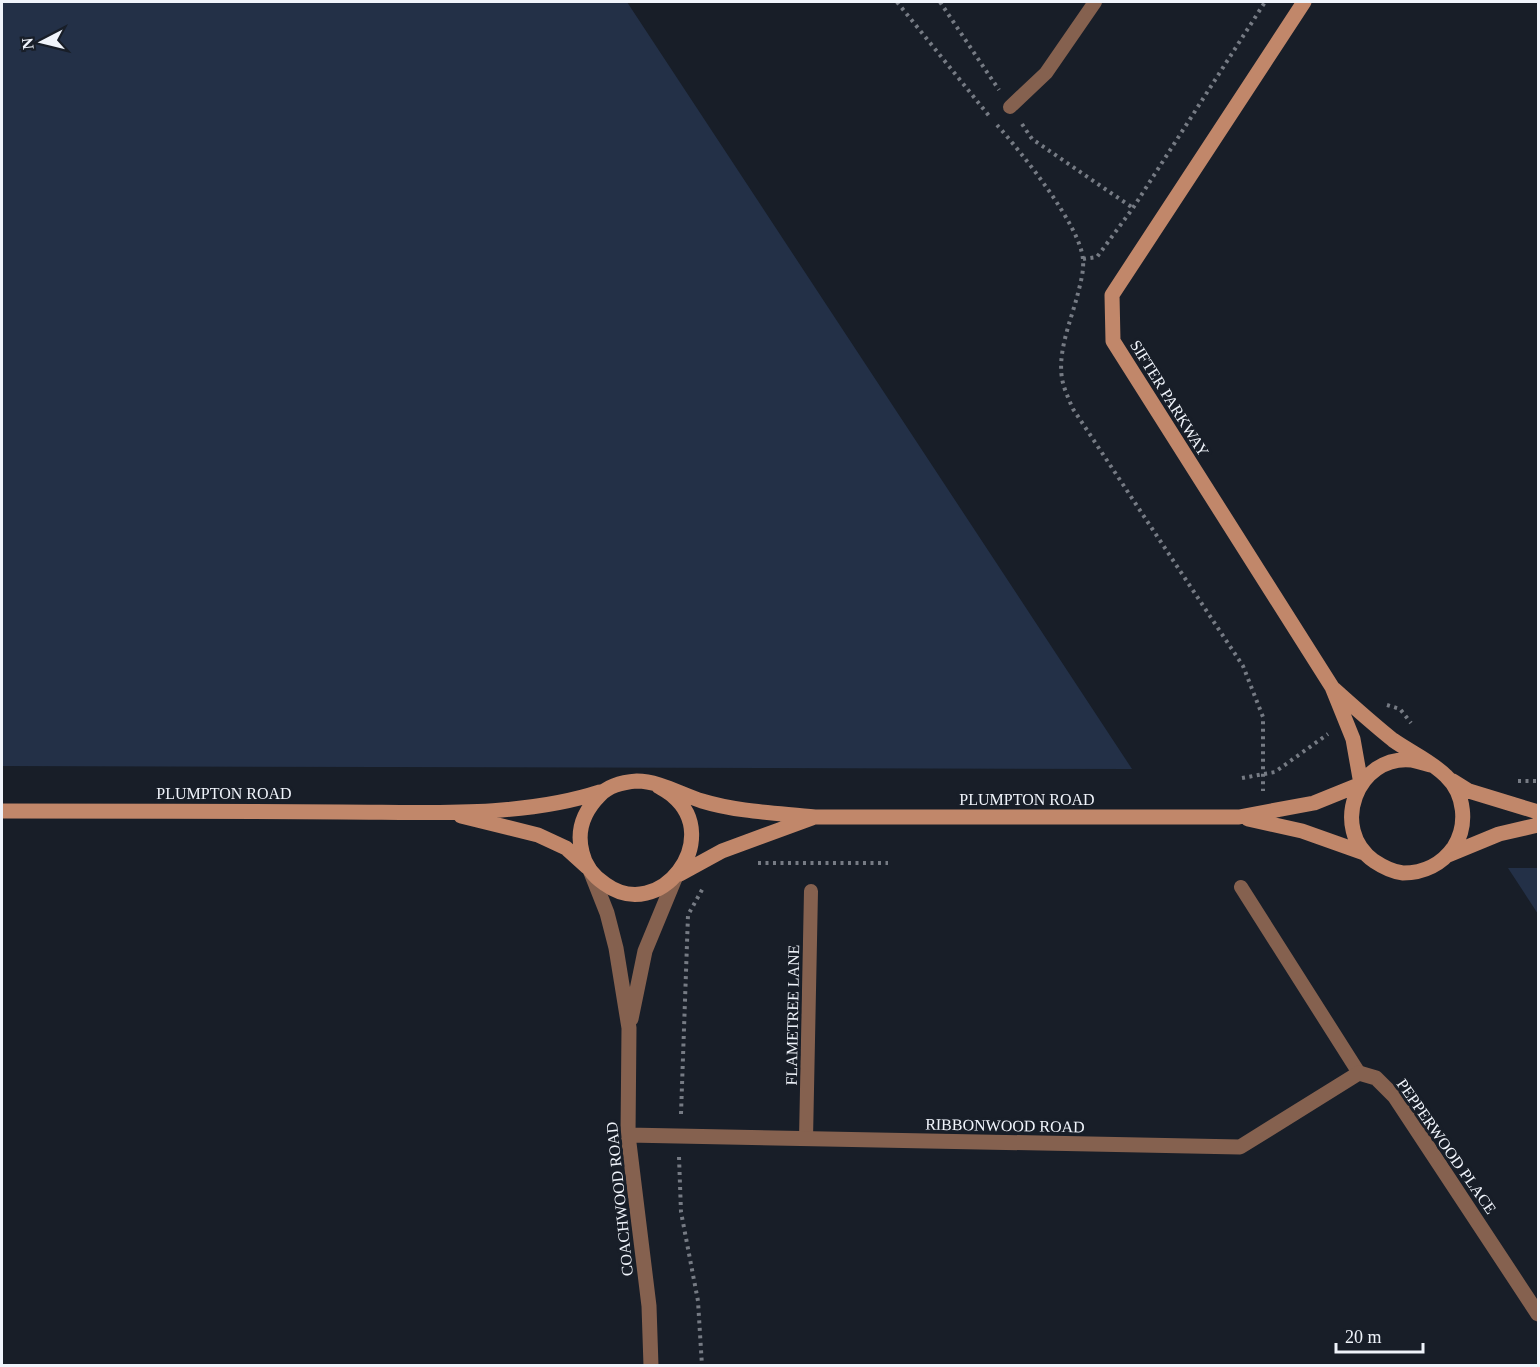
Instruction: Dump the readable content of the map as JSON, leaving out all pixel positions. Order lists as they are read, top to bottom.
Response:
{
  "streets": {
    "street": [
      "SIFTER PARKWAY",
      "PLUMPTON ROAD",
      "RIBBONWOOD ROAD",
      "PEPPERWOOD PLACE",
      "COACHWOOD ROAD"
    ],
    "lane": ["FLAMETREE LANE"]
  },
  "crossings": [
    ["SIFTER PARKWAY", "PLUMPTON ROAD"],
    ["PLUMPTON ROAD", "COACHWOOD ROAD"],
    ["FLAMETREE LANE", "RIBBONWOOD ROAD"],
    ["RIBBONWOOD ROAD", "PEPPERWOOD PLACE"],
    ["RIBBONWOOD ROAD", "COACHWOOD ROAD"]
  ],
  "scale_bar": "20 m",
  "north": "left"
}
